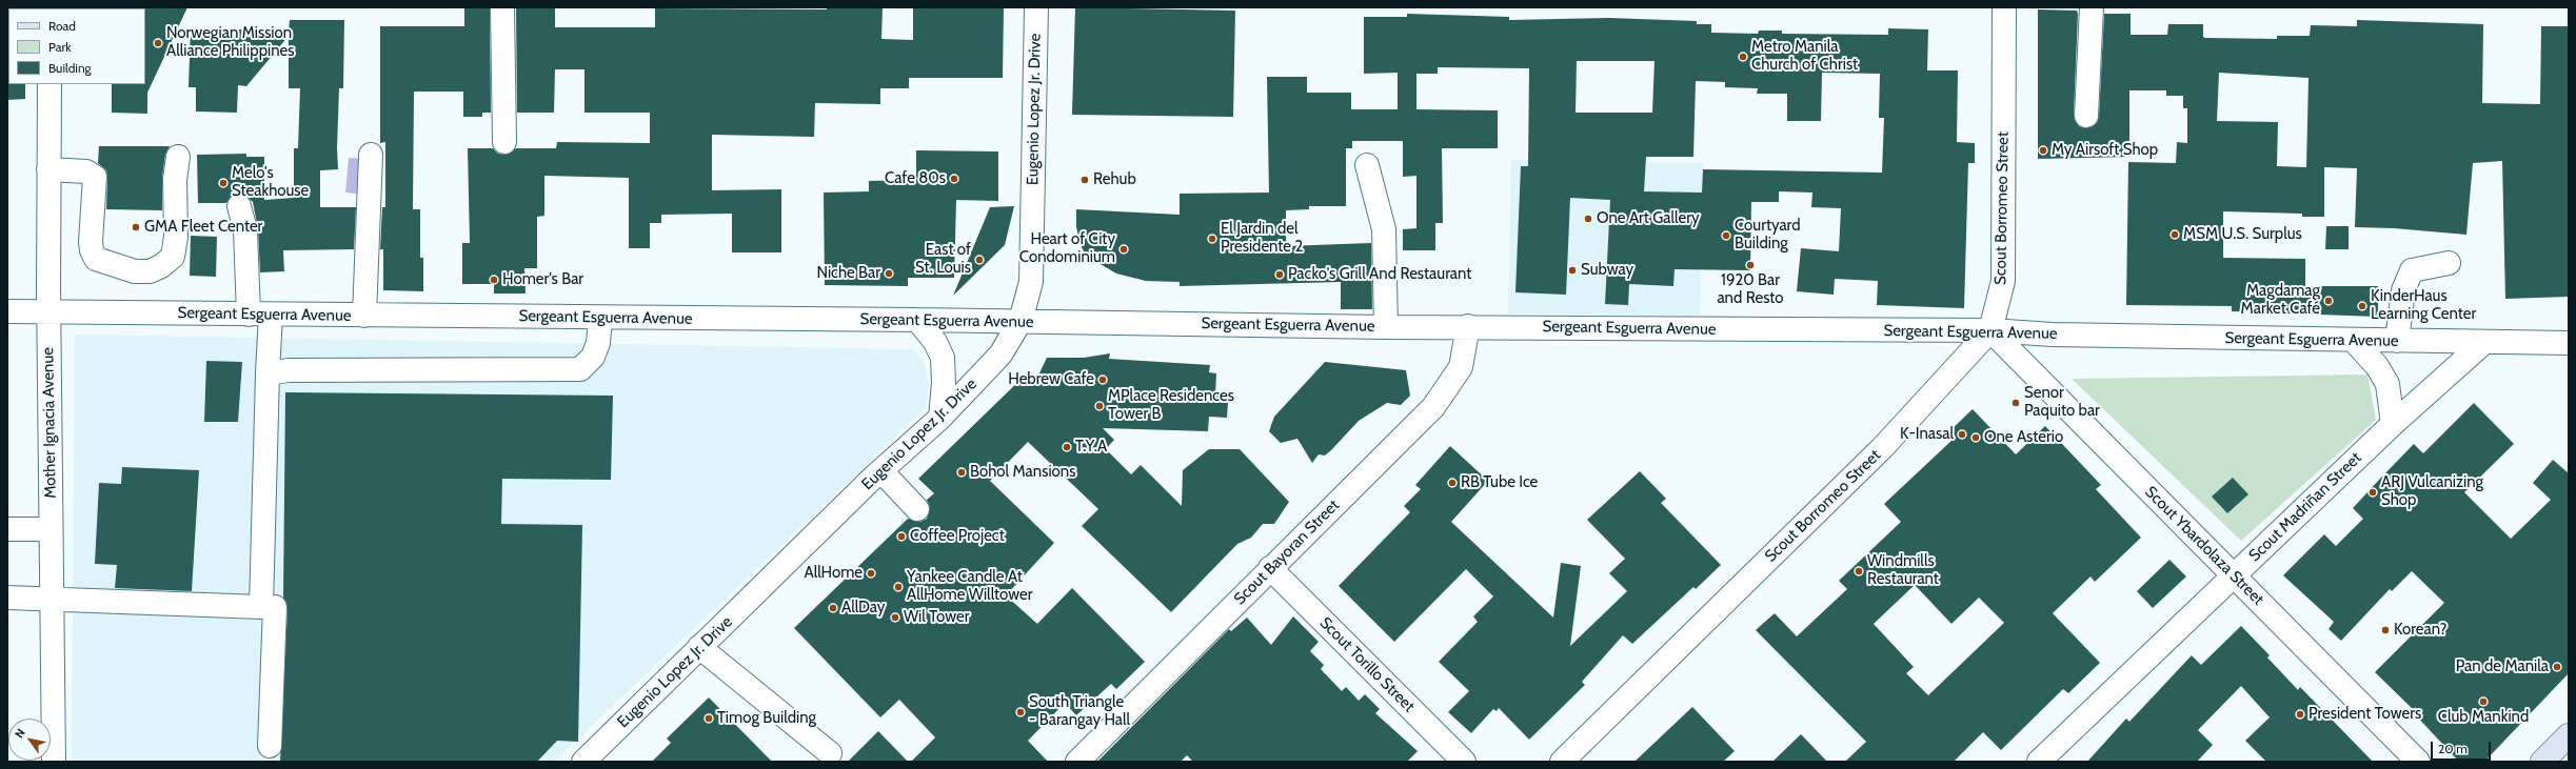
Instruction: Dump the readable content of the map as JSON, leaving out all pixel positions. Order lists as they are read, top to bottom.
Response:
{
  "streets": {
    "street": [
      "Eugenio Lopez Jr. Drive",
      "Scout Borromeo Street",
      "Sergeant Esguerra Avenue",
      "Mother Ignacia Avenue",
      "Scout Madriñan Street",
      "Scout Ybardolaza Street",
      "Scout Bayoran Street",
      "Scout Torillo Street"
    ]
  },
  "crossings": [
    ["Eugenio Lopez Jr. Drive", "Sergeant Esguerra Avenue"],
    ["Scout Borromeo Street", "Sergeant Esguerra Avenue"],
    ["Scout Borromeo Street", "Scout Ybardolaza Street"],
    ["Sergeant Esguerra Avenue", "Mother Ignacia Avenue"],
    ["Sergeant Esguerra Avenue", "Scout Madriñan Street"],
    ["Sergeant Esguerra Avenue", "Scout Ybardolaza Street"],
    ["Sergeant Esguerra Avenue", "Scout Bayoran Street"],
    ["Scout Madriñan Street", "Scout Ybardolaza Street"],
    ["Scout Bayoran Street", "Scout Torillo Street"]
  ],
  "places": [
    "Norwegian Mission Alliance Philippines",
    "Metro Manila Church of Christ",
    "My Airsoft Shop",
    "Cafe 80s",
    "Rehub",
    "Melo's Steakhouse",
    "One Art Gallery",
    "GMA Fleet Center",
    "MSM U.S. Surplus",
    "Courtyard Building",
    "El Jardin del Presidente 2",
    "Heart of City Condominium",
    "East of St. Louis",
    "1920 Bar and Resto",
    "Subway",
    "Niche Bar",
    "Packo's Grill And Restaurant",
    "Homer's Bar",
    "Magdamag Market Café",
    "KinderHaus Learning Center",
    "Hebrew Cafe",
    "Senor Paquito bar",
    "MPlace Residences Tower B",
    "K-Inasal",
    "One Asterio",
    "T.Y.A",
    "Bohol Mansions",
    "RB Tube Ice",
    "ARJ Vulcanizing Shop",
    "Coffee Project",
    "Windmills Restaurant",
    "AllHome",
    "Yankee Candle At AllHome Willtower",
    "AllDay",
    "Wil Tower",
    "Korean?",
    "Pan de Manila",
    "Club Mankind",
    "South Triangle - Barangay Hall",
    "President Towers",
    "Timog Building"
  ],
  "legend": ["Road", "Park", "Building"],
  "scale_bar": "20 m",
  "north": "top left"
}
